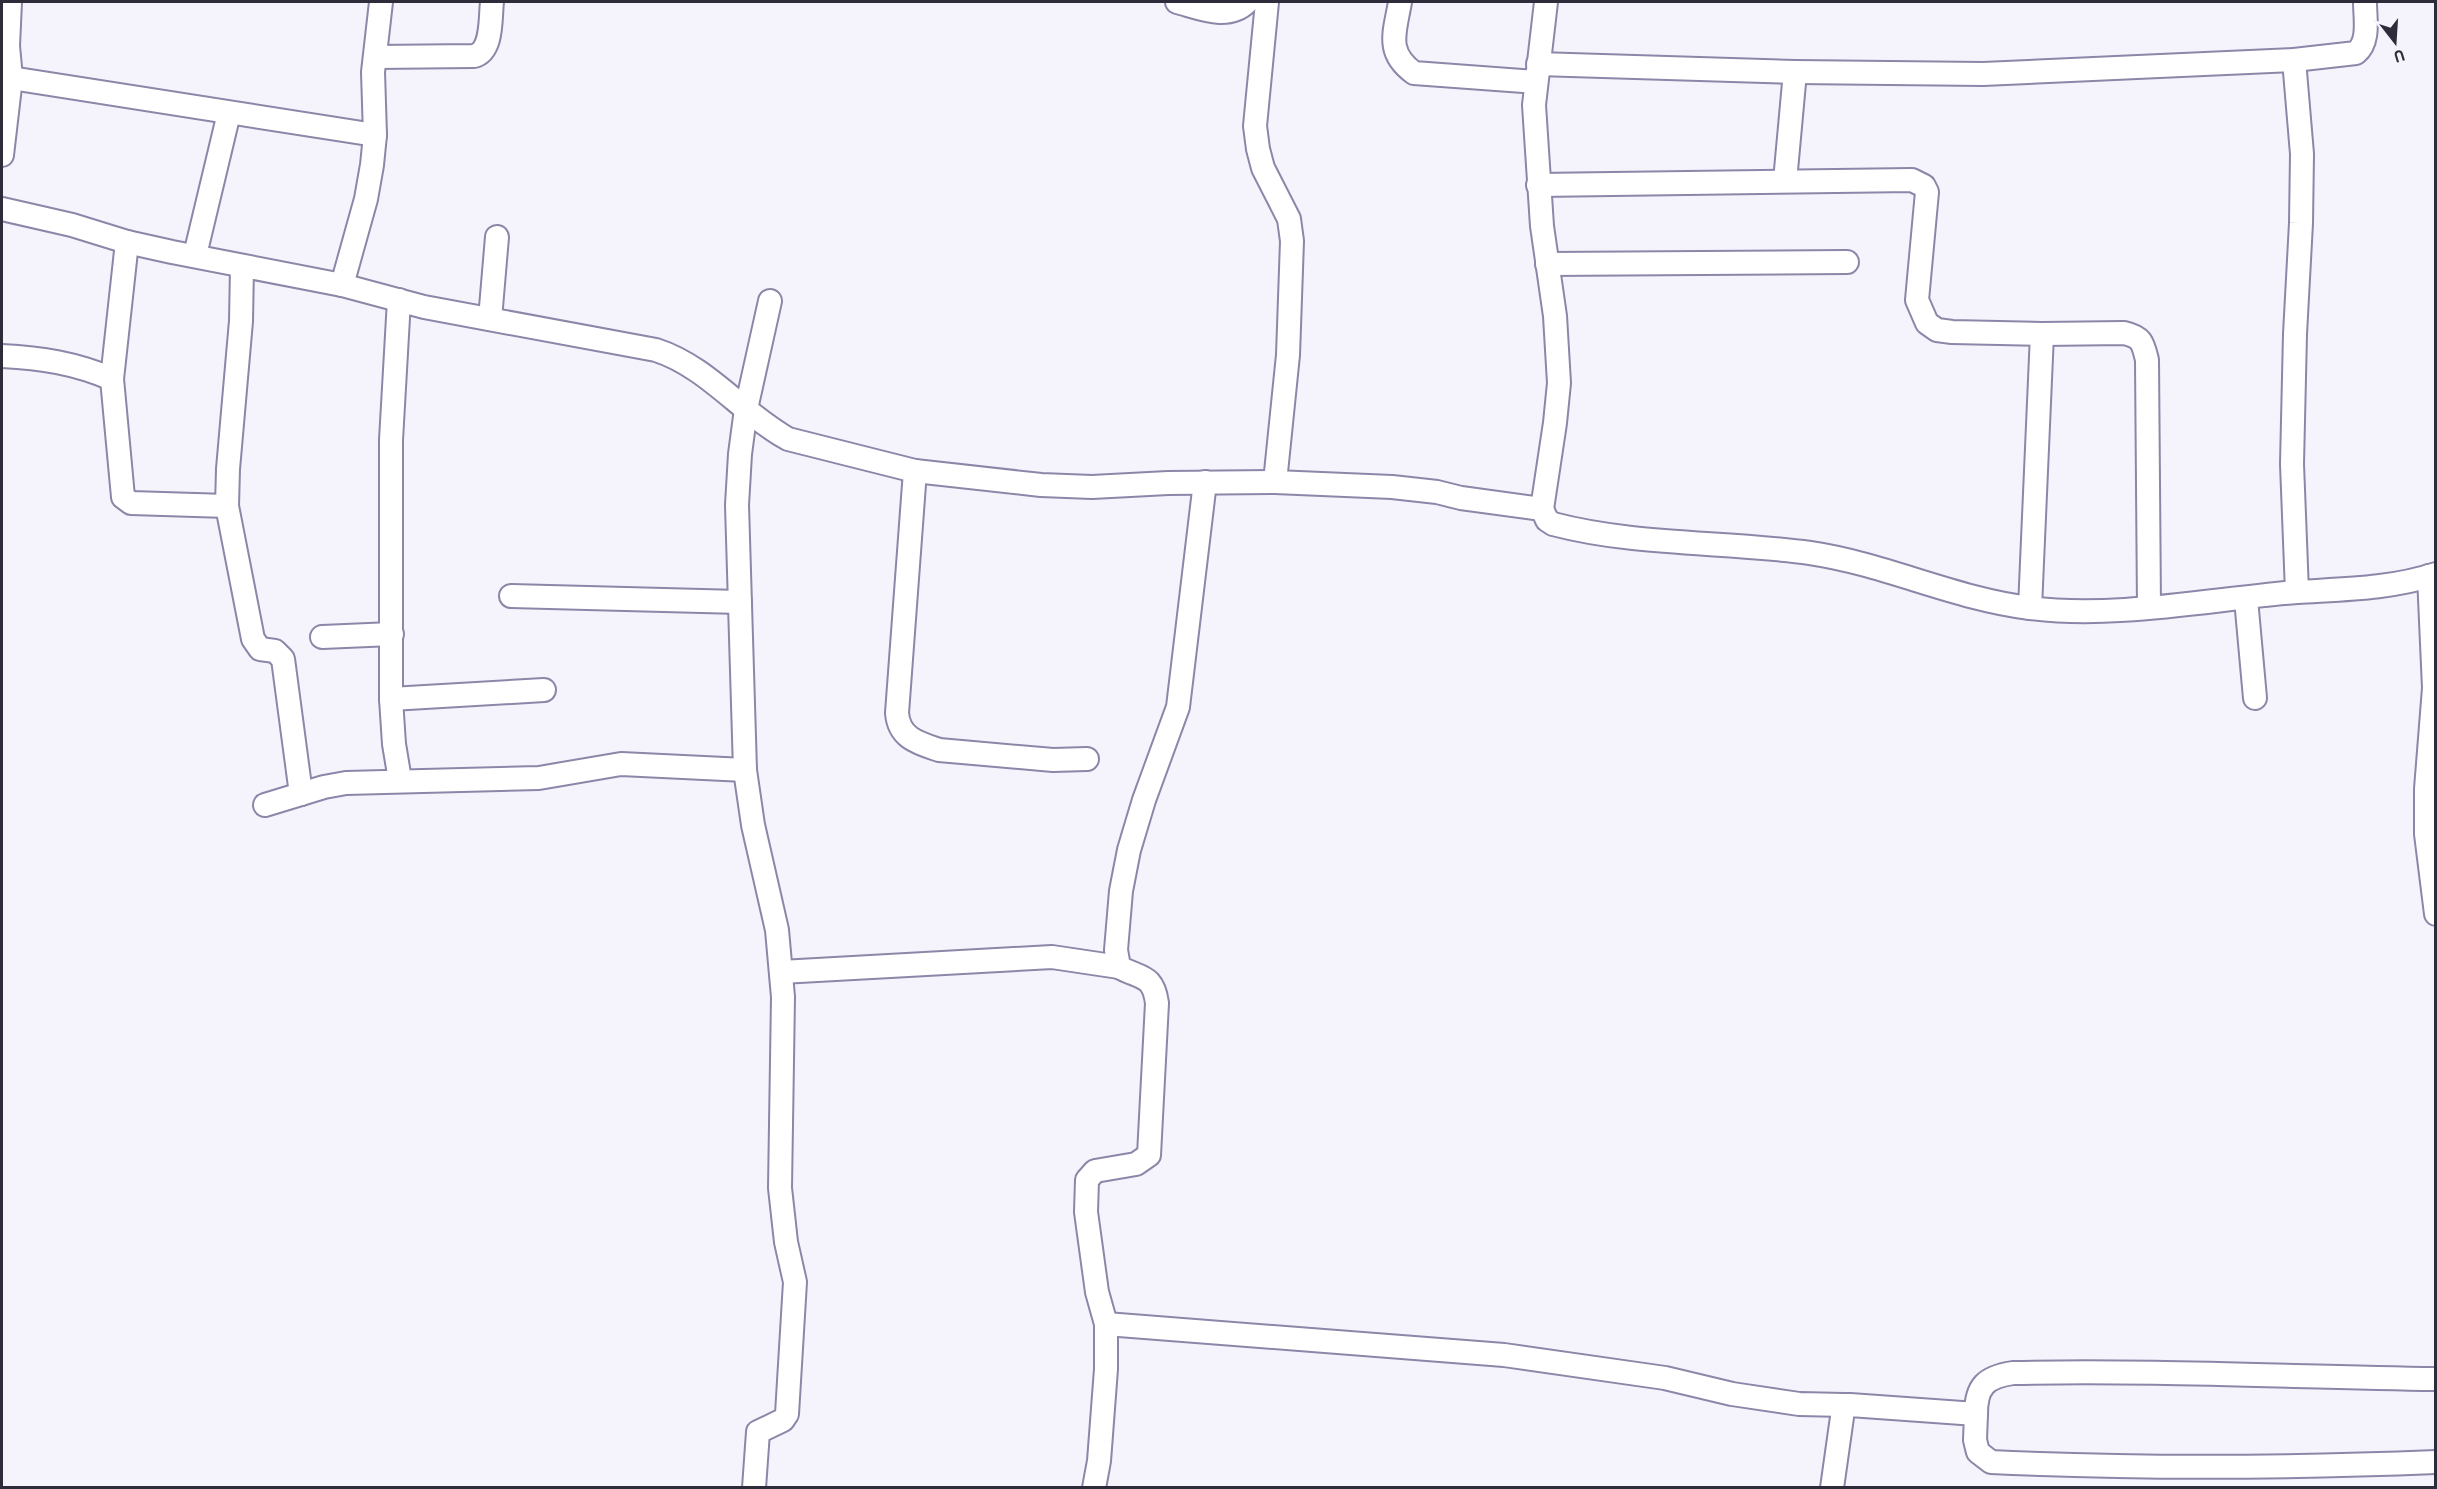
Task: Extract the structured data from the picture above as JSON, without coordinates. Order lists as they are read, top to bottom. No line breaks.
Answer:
{"north":"bottom"}
